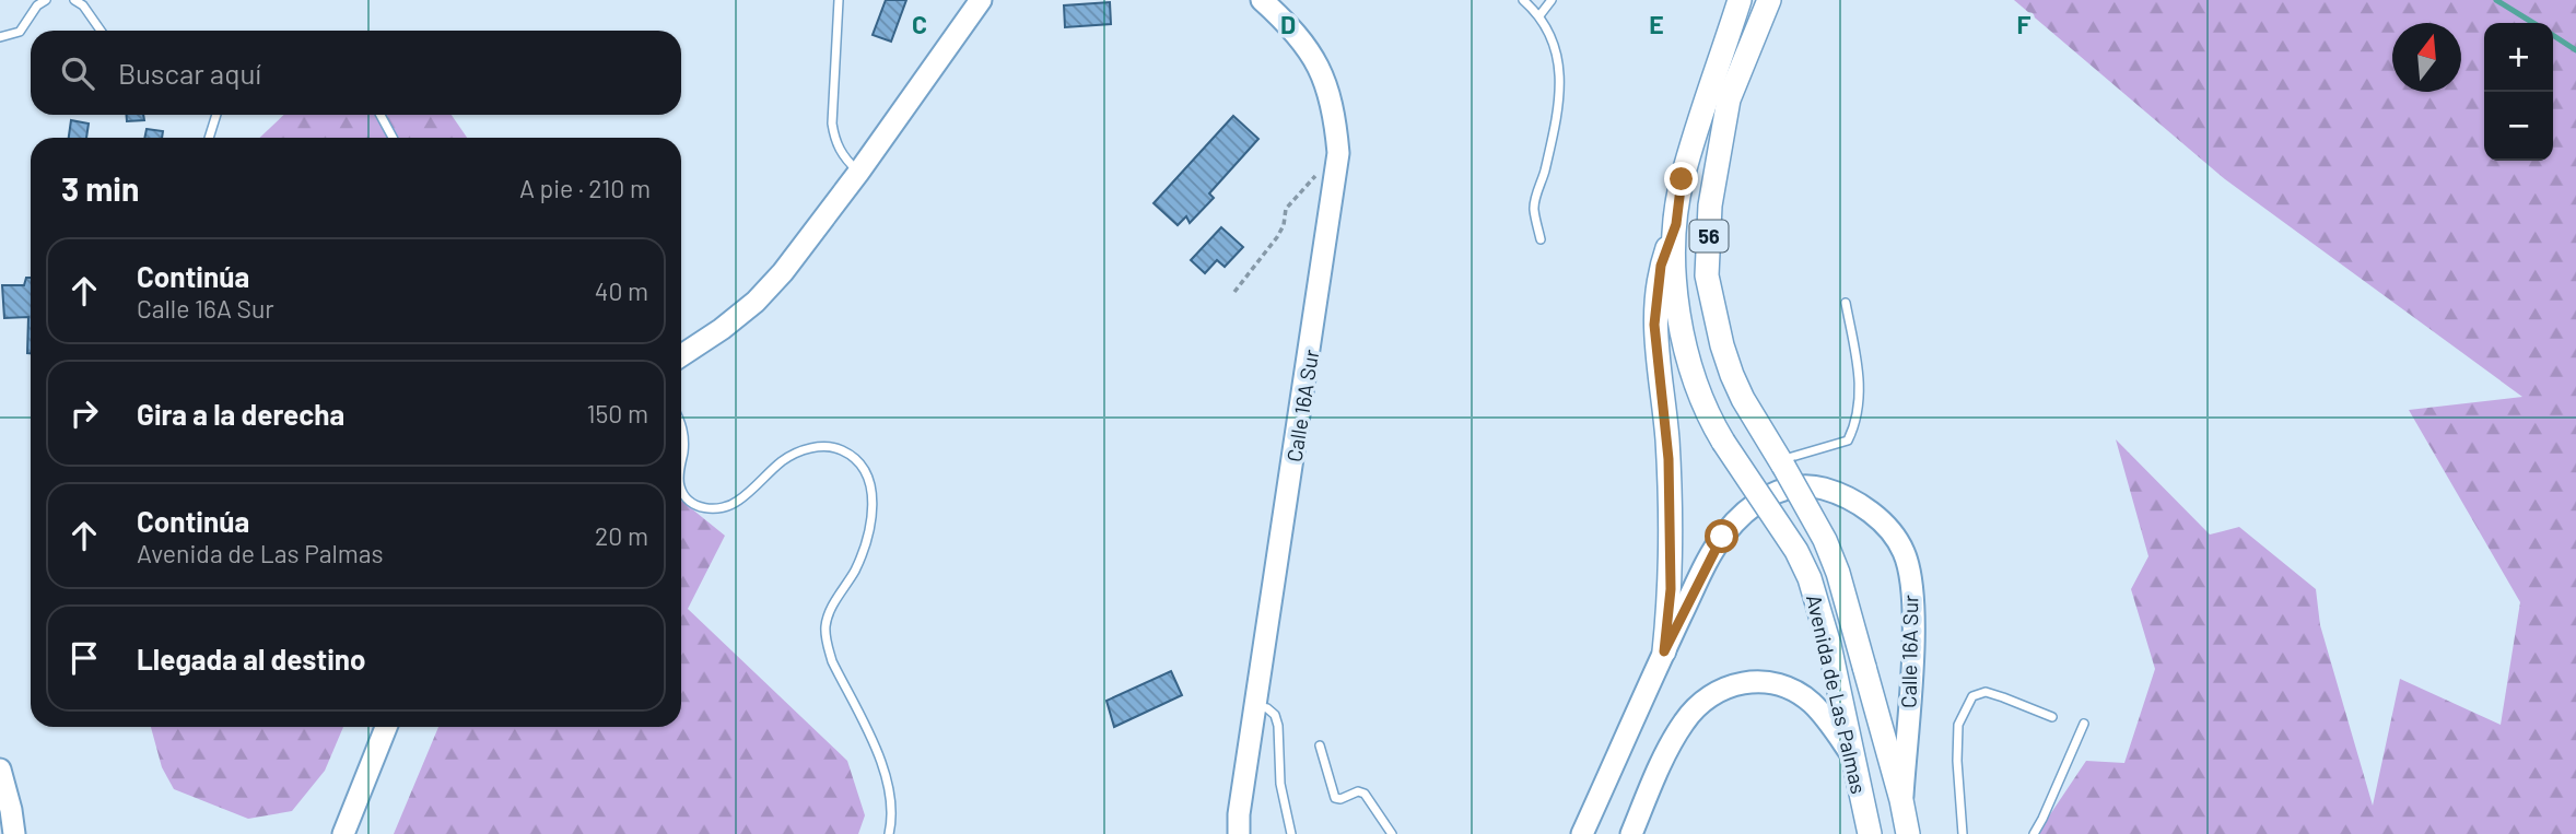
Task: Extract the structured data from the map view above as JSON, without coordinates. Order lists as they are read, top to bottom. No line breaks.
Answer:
{"streets":{"main road":["56","Calle 16A Sur","Avenida de Las Palmas"]},"crossings":[["Calle 16A Sur","Avenida de Las Palmas"]],"north":"top","page":{"map_buttons":["+","−"],"search":"Buscar aquí","heading":["3 min","A pie · 210 m"],"list":[["Continúa","Calle 16A Sur","40 m"],["Gira a la derecha","150 m"],["Continúa","Avenida de Las Palmas","20 m"],"Llegada al destino"]},"grid":{"columns":["C","D","E","F"]}}
